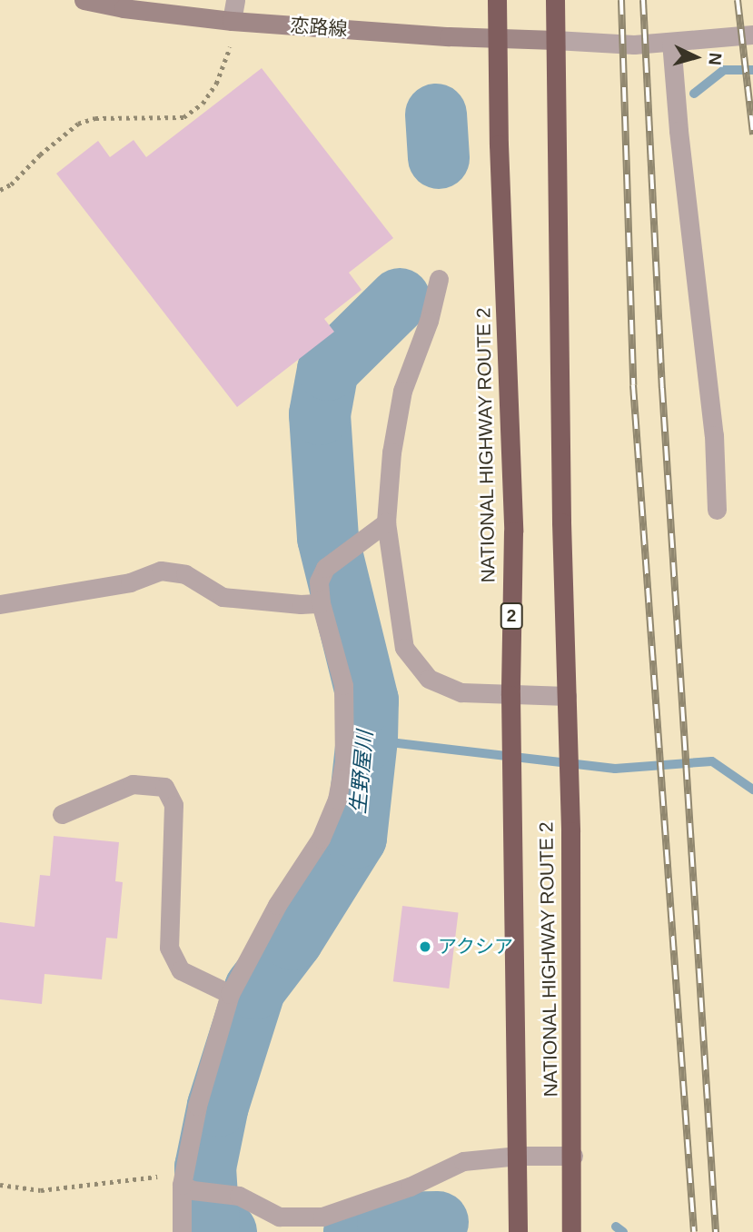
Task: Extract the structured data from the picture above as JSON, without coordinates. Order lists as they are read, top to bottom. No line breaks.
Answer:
{"streets":{"highway":["NATIONAL HIGHWAY ROUTE 2","2"],"street":["恋路線"]},"crossings":[["恋路線","NATIONAL HIGHWAY ROUTE 2"]],"water":["生野屋川"],"places":["アクシア"],"north":"right"}
